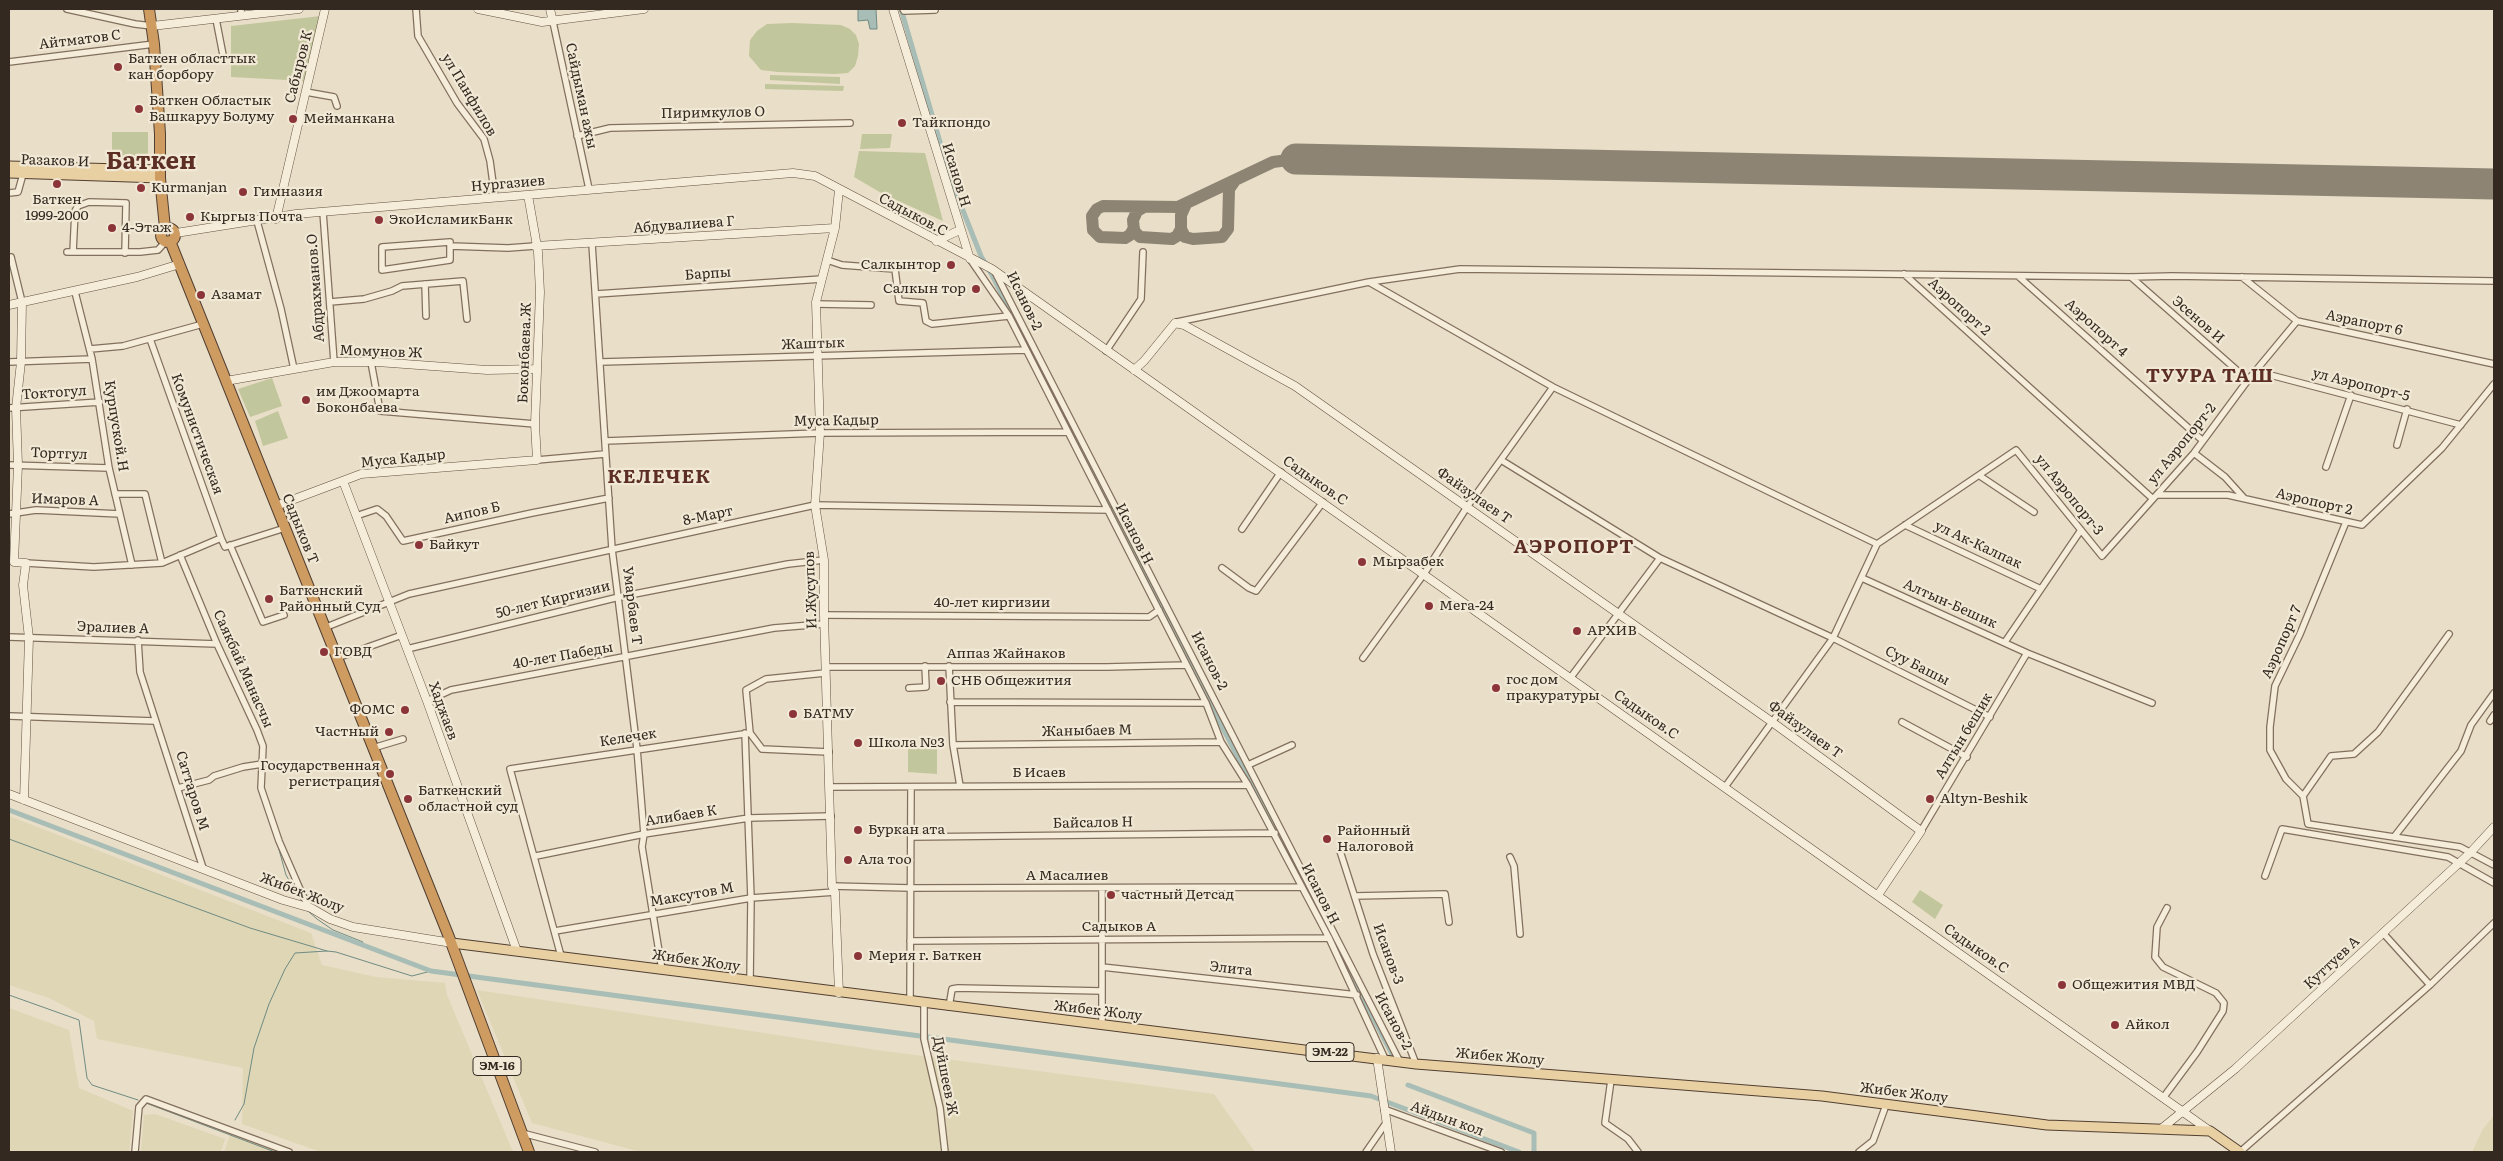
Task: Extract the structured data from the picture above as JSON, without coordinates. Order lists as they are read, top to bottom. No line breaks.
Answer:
{"streets":{"highway":["Садыков Т","ЭМ-16"],"main road":["Разаков И","Жибек Жолу","ЭМ-22"],"street":["Айтматов С","Сабыров К","ул Панфилов","Сайдыман ажы","Пиримкулов О","Исанов Н","Нургазиев","Садыков.С","Абдувалиева Г","Барпы","Абдрахманов.О","Исанов-2","Аэропорт 2","Эсенов И","Аэрапорт 6","Аэропорт 4","Жаштык","Момунов Ж","Боконбаева.Ж","ул Аэропорт-5","Токтогул","Муса Кадыр","Курпуской.Н","Комунистическая","ул Аэропорт-2","Тортгул","ул Аэропорт-3","Файзулаев Т","Имаров А","Аипов Б","8-Март","ул Ак-Калпак","И.Жусупов","50-лет Киргизии","40-лет киргизии","Алтын-Бешик","Умарбаев Т","Эралиев А","Аэропорт 7","Аппаз Жайнаков","40-лет Пабеды","Суу Башы","Саякбай Манасчы","Хаджаев","Жаныбаев М","Алтын бешик","Келечек","Б Исаев","Саттаров М","Алибаев К","Байсалов Н","А Масалиев","Максутов М","Садыков А","Исанов-3","Куттуев А","Элита","Дуйшеев Ж","Айдын кол"]},"crossings":[["Сабыров К","Нургазиев"],["ул Панфилов","Нургазиев"],["Сайдыман ажы","Пиримкулов О"],["Сайдыман ажы","Нургазиев"],["Исанов Н","Садыков.С"],["Исанов Н","Жаштык"],["Исанов Н","Муса Кадыр"],["Исанов Н","8-Март"],["Исанов Н","40-лет киргизии"],["Исанов Н","Аппаз Жайнаков"],["Исанов Н","Жаныбаев М"],["Исанов Н","Б Исаев"],["Исанов Н","Байсалов Н"],["Исанов Н","А Масалиев"],["Исанов Н","Жибек Жолу"],["Исанов Н","Садыков А"],["Исанов Н","Элита"],["Нургазиев","Садыков.С"],["Нургазиев","Абдрахманов.О"],["Нургазиев","Боконбаева.Ж"],["Нургазиев","Садыков Т"],["Нургазиев","И.Жусупов"],["Садыков.С","Исанов-2"],["Садыков.С","И.Жусупов"],["Садыков.С","Жибек Жолу"],["Садыков.С","Куттуев А"],["Абдувалиева Г","Боконбаева.Ж"],["Абдувалиева Г","И.Жусупов"],["Абдувалиева Г","Умарбаев Т"],["Барпы","И.Жусупов"],["Барпы","Умарбаев Т"],["Абдрахманов.О","Момунов Ж"],["Исанов-2","Жибек Жолу"],["Аэропорт 2","ул Аэропорт-5"],["Аэропорт 2","ул Аэропорт-2"],["Аэропорт 2","Аэропорт 7"],["Эсенов И","ул Аэропорт-2"],["Аэрапорт 6","ул Аэропорт-2"],["Аэропорт 4","ул Аэропорт-2"],["Жаштык","И.Жусупов"],["Жаштык","Умарбаев Т"],["Момунов Ж","Боконбаева.Ж"],["Момунов Ж","Садыков Т"],["Боконбаева.Ж","Муса Кадыр"],["ул Аэропорт-5","ул Аэропорт-2"],["Токтогул","Курпуской.Н"],["Муса Кадыр","Садыков Т"],["Муса Кадыр","И.Жусупов"],["Муса Кадыр","Умарбаев Т"],["Муса Кадыр","Хаджаев"],["Курпуской.Н","Тортгул"],["Курпуской.Н","Имаров А"],["ул Аэропорт-2","ул Аэропорт-3"],["Файзулаев Т","Алтын бешик"],["Аипов Б","Умарбаев Т"],["Аипов Б","Хаджаев"],["8-Март","Садыков Т"],["8-Март","И.Жусупов"],["8-Март","Умарбаев Т"],["8-Март","Хаджаев"],["Садыков Т","Жибек Жолу"],["Садыков Т","ЭМ-16"],["И.Жусупов","50-лет Киргизии"],["И.Жусупов","40-лет киргизии"],["И.Жусупов","Аппаз Жайнаков"],["И.Жусупов","40-лет Пабеды"],["И.Жусупов","Б Исаев"],["И.Жусупов","Алибаев К"],["И.Жусупов","А Масалиев"],["И.Жусупов","Жибек Жолу"],["И.Жусупов","Максутов М"],["50-лет Киргизии","Умарбаев Т"],["50-лет Киргизии","Хаджаев"],["Алтын-Бешик","Алтын бешик"],["Умарбаев Т","40-лет Пабеды"],["Умарбаев Т","Келечек"],["Умарбаев Т","Алибаев К"],["Умарбаев Т","Жибек Жолу"],["Умарбаев Т","Максутов М"],["Эралиев А","Саякбай Манасчы"],["Эралиев А","Саттаров М"],["Аппаз Жайнаков","Келечек"],["40-лет Пабеды","Хаджаев"],["Суу Башы","Алтын бешик"],["Саякбай Манасчы","Жибек Жолу"],["Хаджаев","Жибек Жолу"],["Келечек","Алибаев К"],["Саттаров М","Жибек Жолу"],["А Масалиев","Максутов М"],["Жибек Жолу","Исанов-3"],["Жибек Жолу","Куттуев А"],["Жибек Жолу","ЭМ-16"],["Жибек Жолу","Дуйшеев Ж"]],"districts":["Баткен","ТУУРА ТАШ","КЕЛЕЧЕК","АЭРОПОРТ"],"places":["Баткен областтык кан борбору","Баткен Областык Башкаруу Болуму","Мейманкана","Тайкпондо","Баткен 1999-2000","Kurmanjan","Гимназия","Кыргыз Почта","ЭкоИсламикБанк","4-Этаж","Салкынтор","Салкын тор","Азамат","им Джоомарта Боконбаева","Байкут","Мырзабек","Баткенский Районный Суд","Мега-24","АРХИВ","ГОВД","СНБ Общежития","гос дом пракуратуры","ФОМС","БАТМУ","Частный","Школа №3","Государственная регистрация","Баткенский областной суд","Altyn-Beshik","Буркан ата","Районный Налоговой","Ала тоо","частный Детсад","Мерия г. Бaткен","Общежития МВД","Айкол"]}
